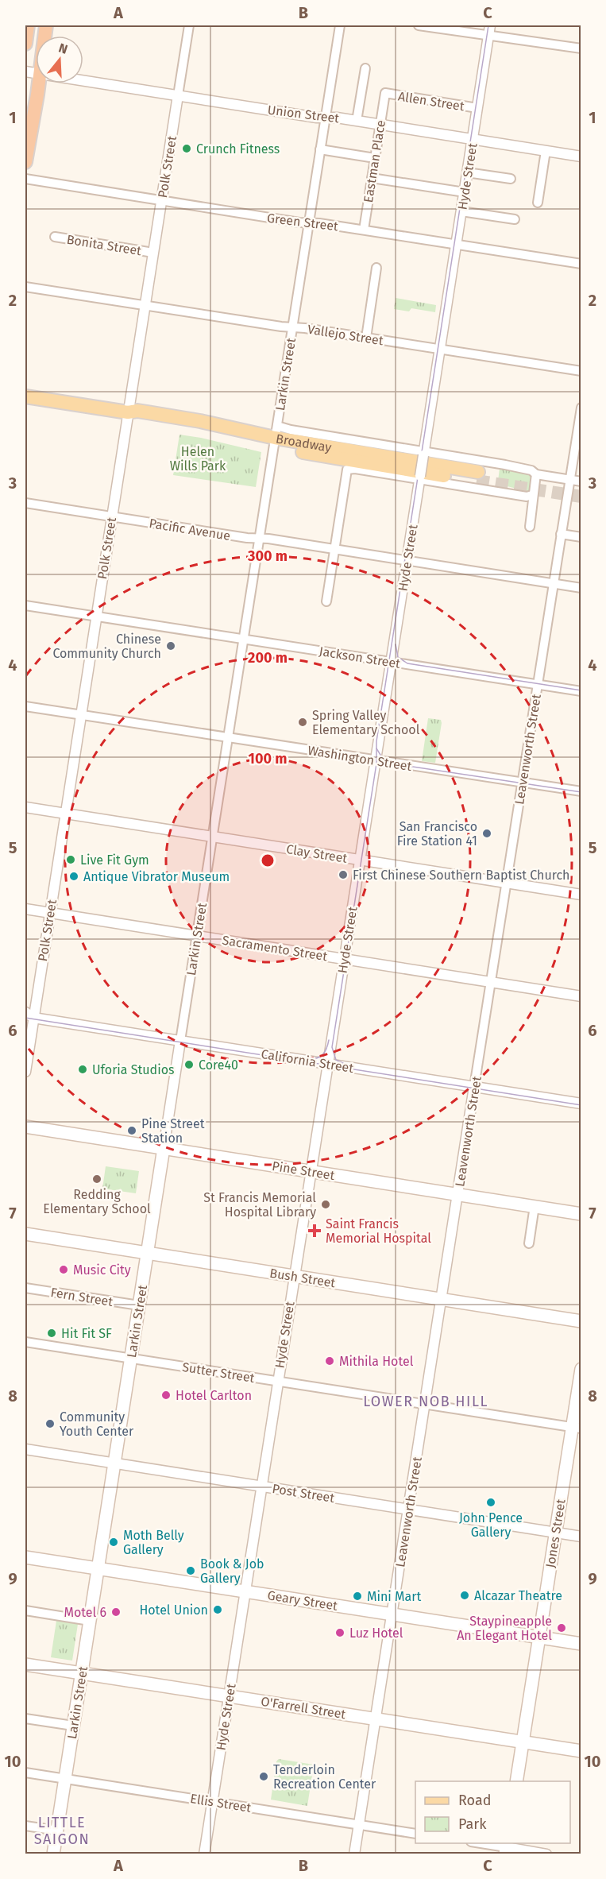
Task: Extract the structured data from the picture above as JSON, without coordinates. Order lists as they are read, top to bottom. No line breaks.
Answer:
{"streets":{"main road":["Larkin Street","Broadway","Pine Street","Bush Street","Jones Street","Geary Street","O'Farrell Street"],"street":["Allen Street","Union Street","Eastman Place","Polk Street","Hyde Street","Green Street","Bonita Street","Vallejo Street","Pacific Avenue","Jackson Street","Leavenworth Street","Washington Street","Clay Street","Sacramento Street","California Street","Fern Street","Sutter Street","Post Street","Ellis Street"]},"crossings":[["Allen Street","Eastman Place"],["Allen Street","Hyde Street"],["Union Street","Eastman Place"],["Union Street","Polk Street"],["Union Street","Hyde Street"],["Union Street","Larkin Street"],["Eastman Place","Green Street"],["Polk Street","Green Street"],["Polk Street","Bonita Street"],["Polk Street","Vallejo Street"],["Polk Street","Broadway"],["Polk Street","Pacific Avenue"],["Polk Street","Jackson Street"],["Polk Street","Washington Street"],["Polk Street","Clay Street"],["Polk Street","Sacramento Street"],["Polk Street","California Street"],["Hyde Street","Green Street"],["Hyde Street","Vallejo Street"],["Hyde Street","Broadway"],["Hyde Street","Pacific Avenue"],["Hyde Street","Jackson Street"],["Hyde Street","Washington Street"],["Hyde Street","Clay Street"],["Hyde Street","Sacramento Street"],["Hyde Street","California Street"],["Hyde Street","Pine Street"],["Hyde Street","Bush Street"],["Hyde Street","Sutter Street"],["Hyde Street","Post Street"],["Hyde Street","Geary Street"],["Hyde Street","O'Farrell Street"],["Hyde Street","Ellis Street"],["Green Street","Larkin Street"],["Vallejo Street","Larkin Street"],["Larkin Street","Broadway"],["Larkin Street","Pacific Avenue"],["Larkin Street","Jackson Street"],["Larkin Street","Washington Street"],["Larkin Street","Clay Street"],["Larkin Street","Sacramento Street"],["Larkin Street","California Street"],["Larkin Street","Pine Street"],["Larkin Street","Bush Street"],["Larkin Street","Fern Street"],["Larkin Street","Sutter Street"],["Larkin Street","Post Street"],["Larkin Street","Geary Street"],["Larkin Street","O'Farrell Street"],["Larkin Street","Ellis Street"],["Broadway","Leavenworth Street"],["Pacific Avenue","Leavenworth Street"],["Jackson Street","Leavenworth Street"],["Leavenworth Street","Washington Street"],["Leavenworth Street","Clay Street"],["Leavenworth Street","Sacramento Street"],["Leavenworth Street","California Street"],["Leavenworth Street","Pine Street"],["Leavenworth Street","Bush Street"],["Leavenworth Street","Sutter Street"],["Leavenworth Street","Post Street"],["Leavenworth Street","Geary Street"],["Leavenworth Street","O'Farrell Street"],["Leavenworth Street","Ellis Street"],["Sutter Street","Jones Street"],["Post Street","Jones Street"],["Jones Street","Geary Street"],["Jones Street","O'Farrell Street"]],"districts":["LOWER NOB HILL","LITTLE SAIGON"],"parks":["Helen Wills Park"],"places":{"other":["Crunch Fitness","Chinese Community Church","Spring Valley Elementary School","San Francisco Fire Station 41","Live Fit Gym","First Chinese Southern Baptist Church","Antique Vibrator Museum","Core40","Uforia Studios","Pine Street Station","Redding Elementary School","St Francis Memorial Hospital Library","Music City","Hit Fit SF","Mithila Hotel","Hotel Carlton","Community Youth Center","John Pence Gallery","Moth Belly Gallery","Book & Job Gallery","Alcazar Theatre","Mini Mart","Hotel Union","Motel 6","Staypineapple An Elegant Hotel","Luz Hotel","Tenderloin Recreation Center"],"health":["Saint Francis Memorial Hospital"]},"legend":["Road","Park"],"north":"top","grid":{"columns":["A","B","C"],"rows":["1","2","3","4","5","6","7","8","9","10"]},"rings":["300 m","200 m","100 m"]}
